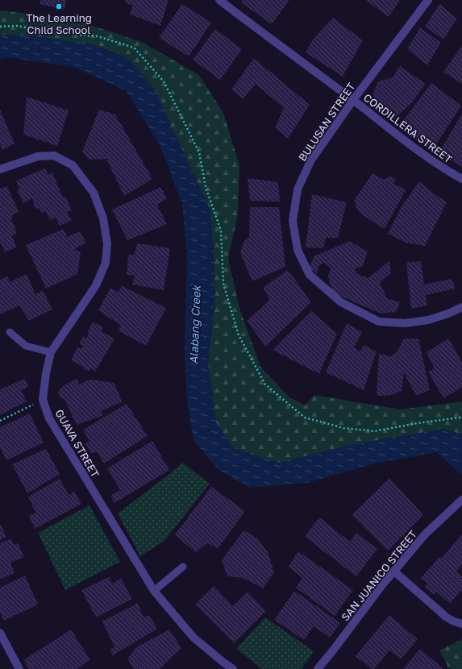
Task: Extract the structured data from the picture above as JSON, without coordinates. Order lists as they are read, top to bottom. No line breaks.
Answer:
{"streets":{"street":["BULUSAN STREET","CORDILLERA STREET","GUAVA STREET","SAN JUANICO STREET"]},"crossings":[["BULUSAN STREET","CORDILLERA STREET"]],"water":["Alabang Creek"],"places":["The Learning Child School"]}
